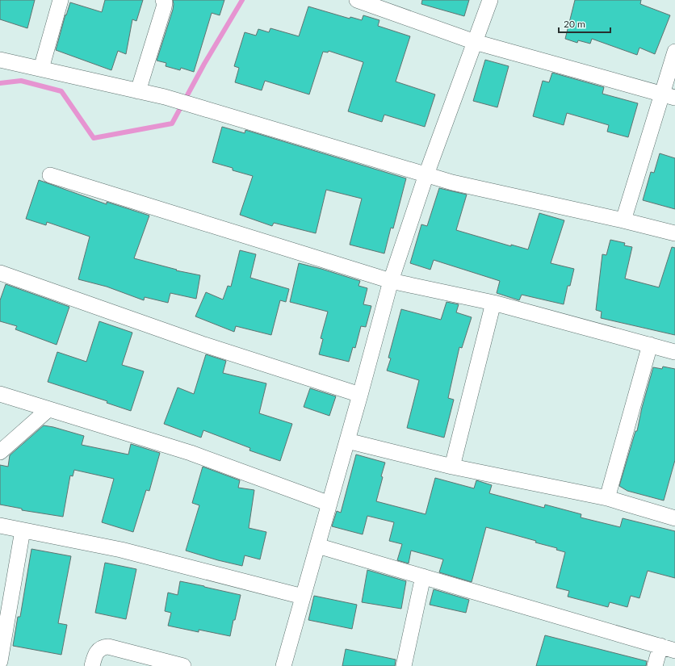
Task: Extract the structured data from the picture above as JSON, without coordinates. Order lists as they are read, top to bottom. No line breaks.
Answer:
{"scale_bar":"20 m"}
